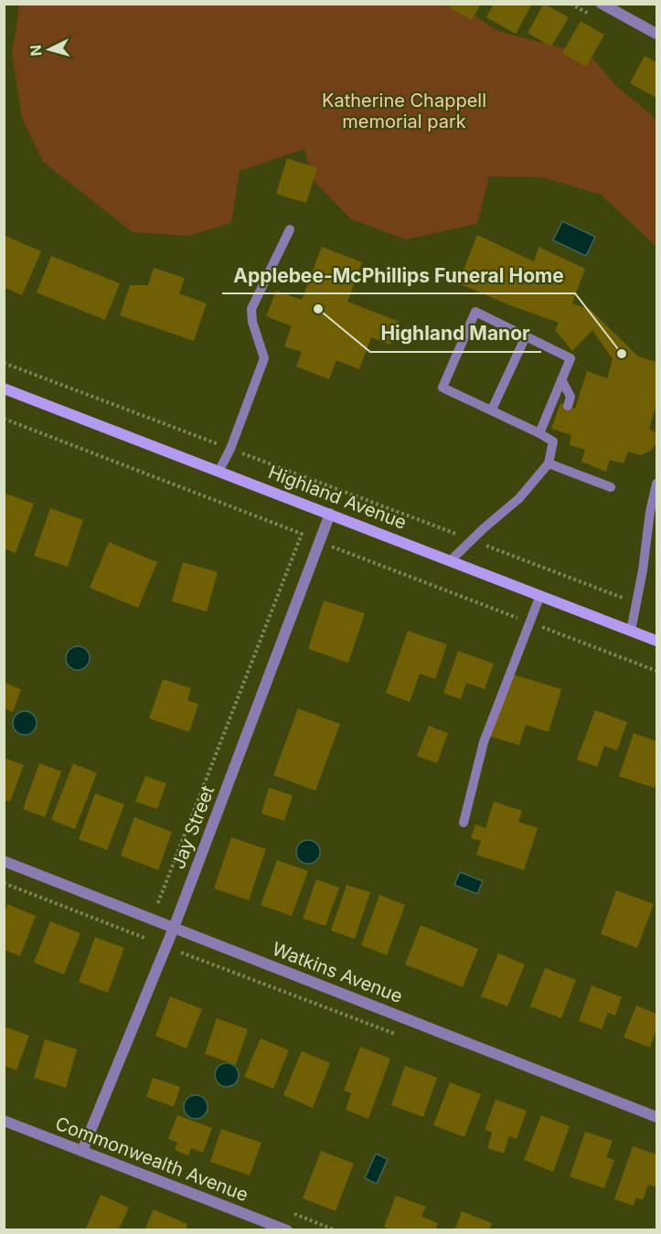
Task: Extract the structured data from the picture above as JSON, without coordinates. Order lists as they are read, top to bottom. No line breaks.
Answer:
{"streets":{"street":["Highland Avenue","Jay Street","Watkins Avenue","Commonwealth Avenue"]},"crossings":[["Highland Avenue","Jay Street"],["Jay Street","Watkins Avenue"],["Jay Street","Commonwealth Avenue"]],"parks":["Katherine Chappell memorial park"],"places":["Highland Manor","Applebee-McPhillips Funeral Home"],"north":"left"}
